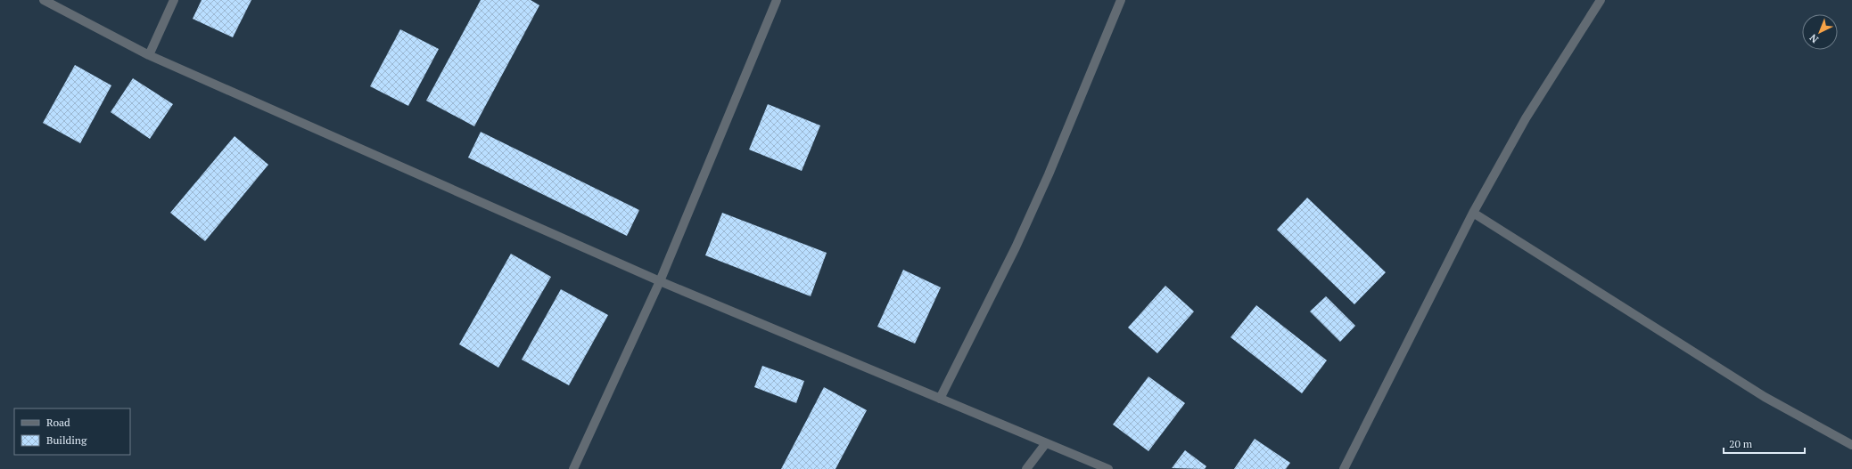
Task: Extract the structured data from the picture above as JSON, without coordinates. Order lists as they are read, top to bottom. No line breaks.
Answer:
{"legend":["Road","Building"],"scale_bar":"20 m","north":"bottom left"}
